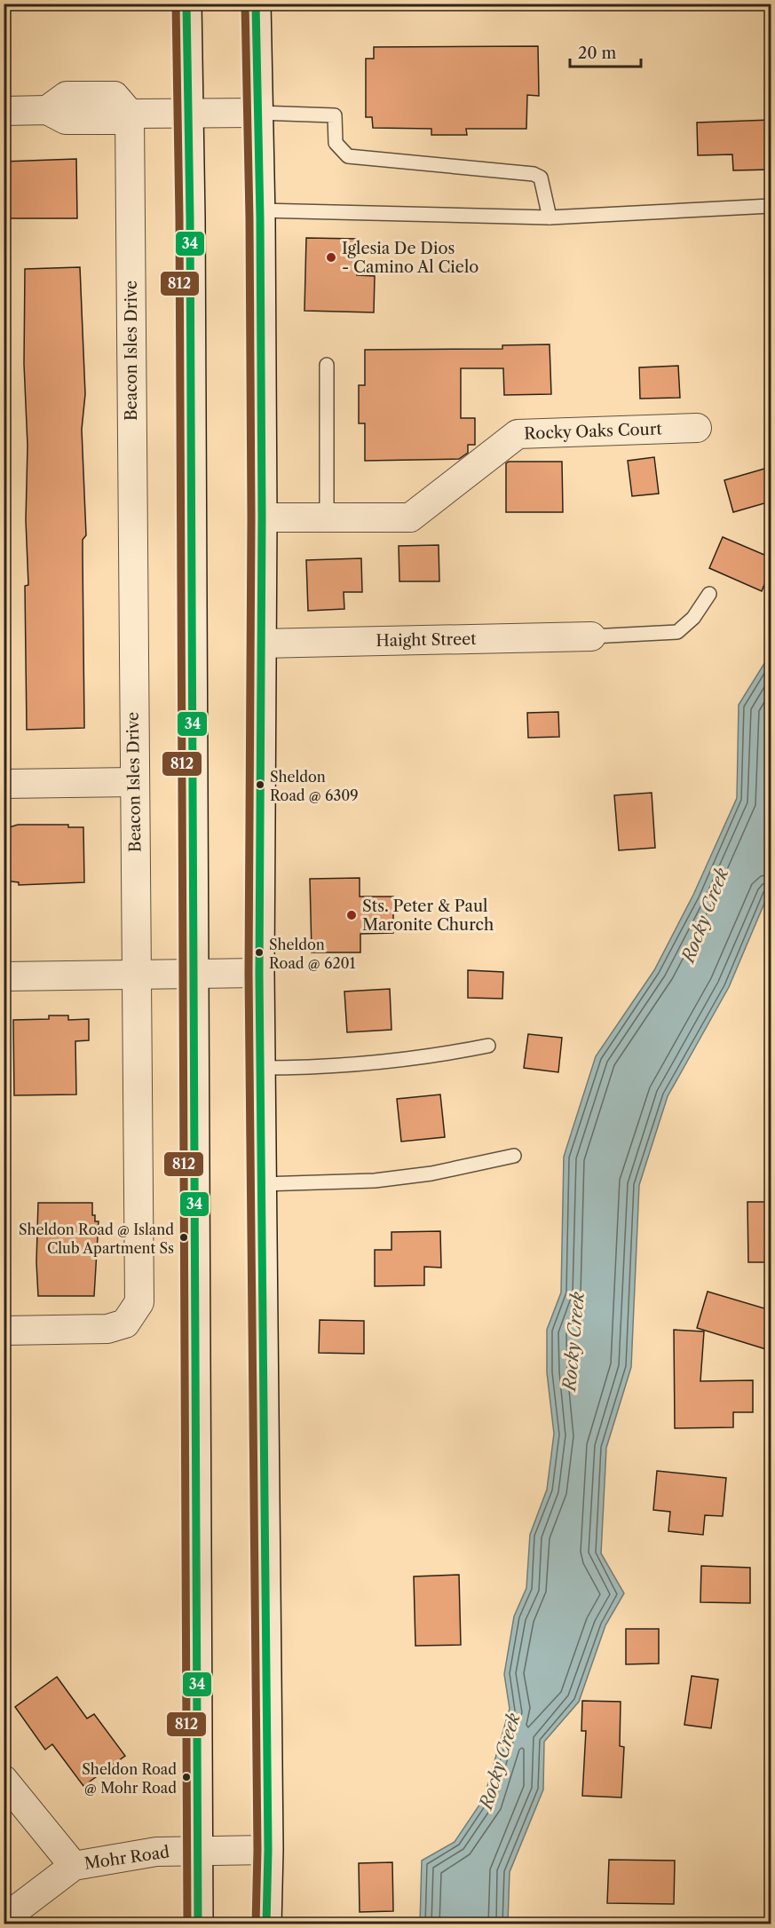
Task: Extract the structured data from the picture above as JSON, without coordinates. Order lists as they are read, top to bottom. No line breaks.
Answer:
{"streets":{"street":["Beacon Isles Drive","Rocky Oaks Court","Haight Street","Mohr Road"]},"water":["Rocky Creek"],"places":["Iglesia De Dios - Camino Al Cielo","Sheldon Road @ 6309","Sts. Peter & Paul Maronite Church","Sheldon Road @ 6201","Sheldon Road @ Island Club Apartment Ss","Sheldon Road @ Mohr Road"],"lines":["transit line 34","transit line 812"],"scale_bar":"20 m"}
